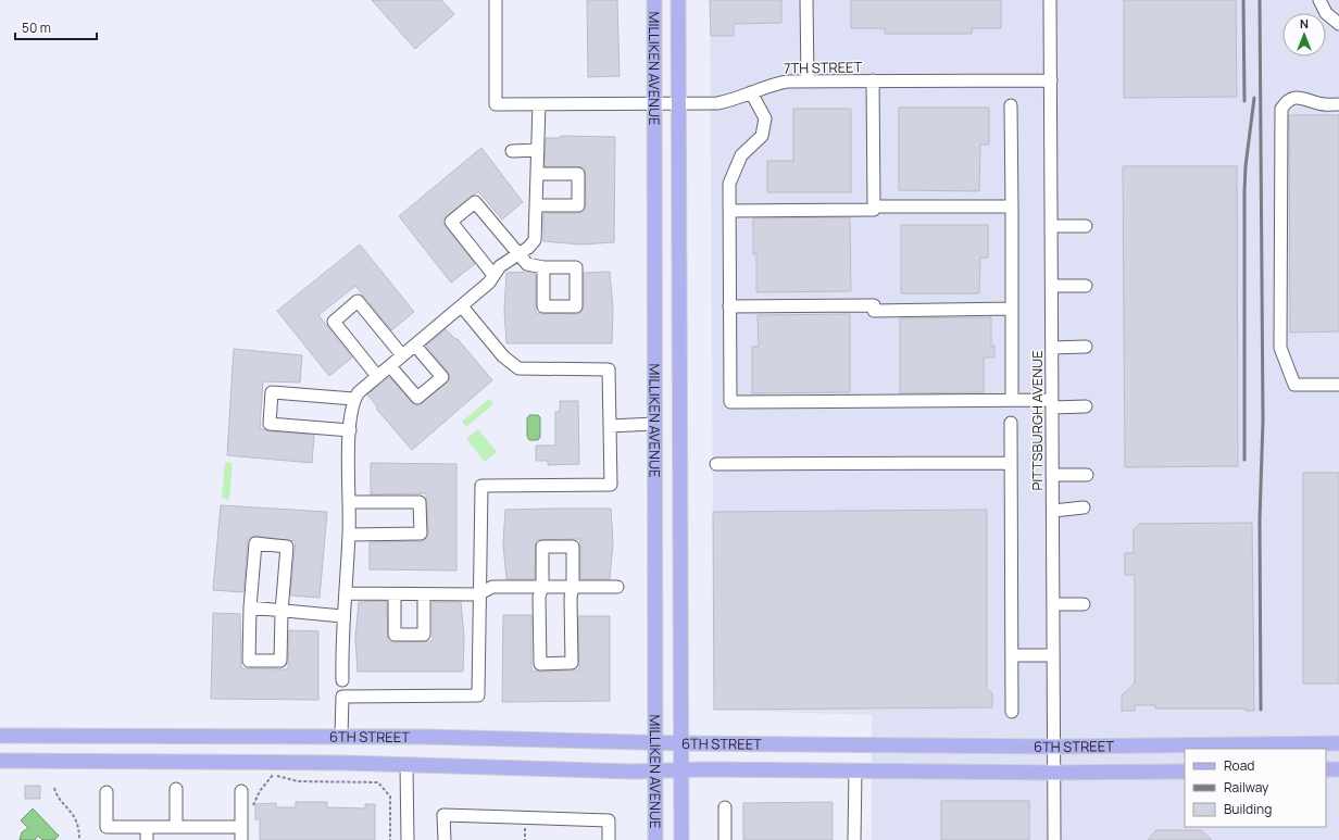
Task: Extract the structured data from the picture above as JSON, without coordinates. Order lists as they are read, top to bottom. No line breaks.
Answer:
{"streets":{"main road":["MILLIKEN AVENUE","6TH STREET"],"street":["7TH STREET","PITTSBURGH AVENUE"]},"crossings":[["7TH STREET","MILLIKEN AVENUE"],["7TH STREET","PITTSBURGH AVENUE"],["MILLIKEN AVENUE","6TH STREET"],["PITTSBURGH AVENUE","6TH STREET"]],"legend":["Road","Railway","Building"],"scale_bar":"50 m","north":"top"}
